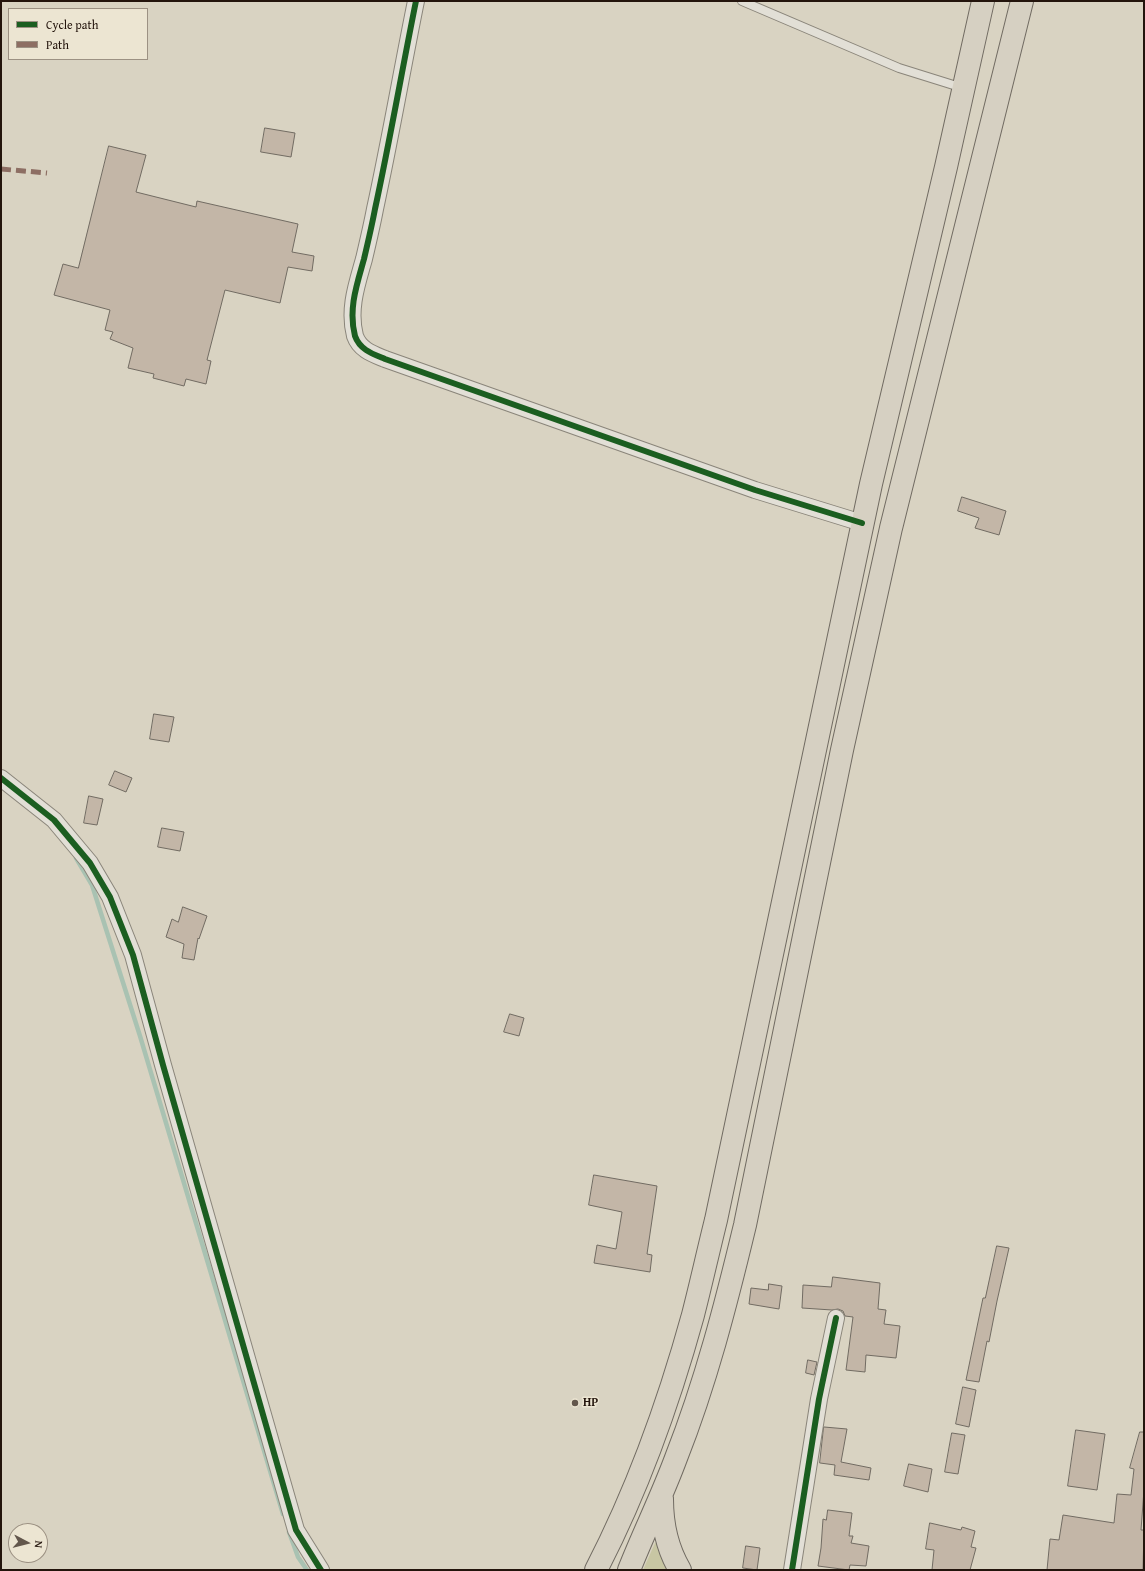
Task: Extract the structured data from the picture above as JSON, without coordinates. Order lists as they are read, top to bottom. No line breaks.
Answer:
{"places":["HP"],"legend":["Cycle path","Path"],"north":"right"}
